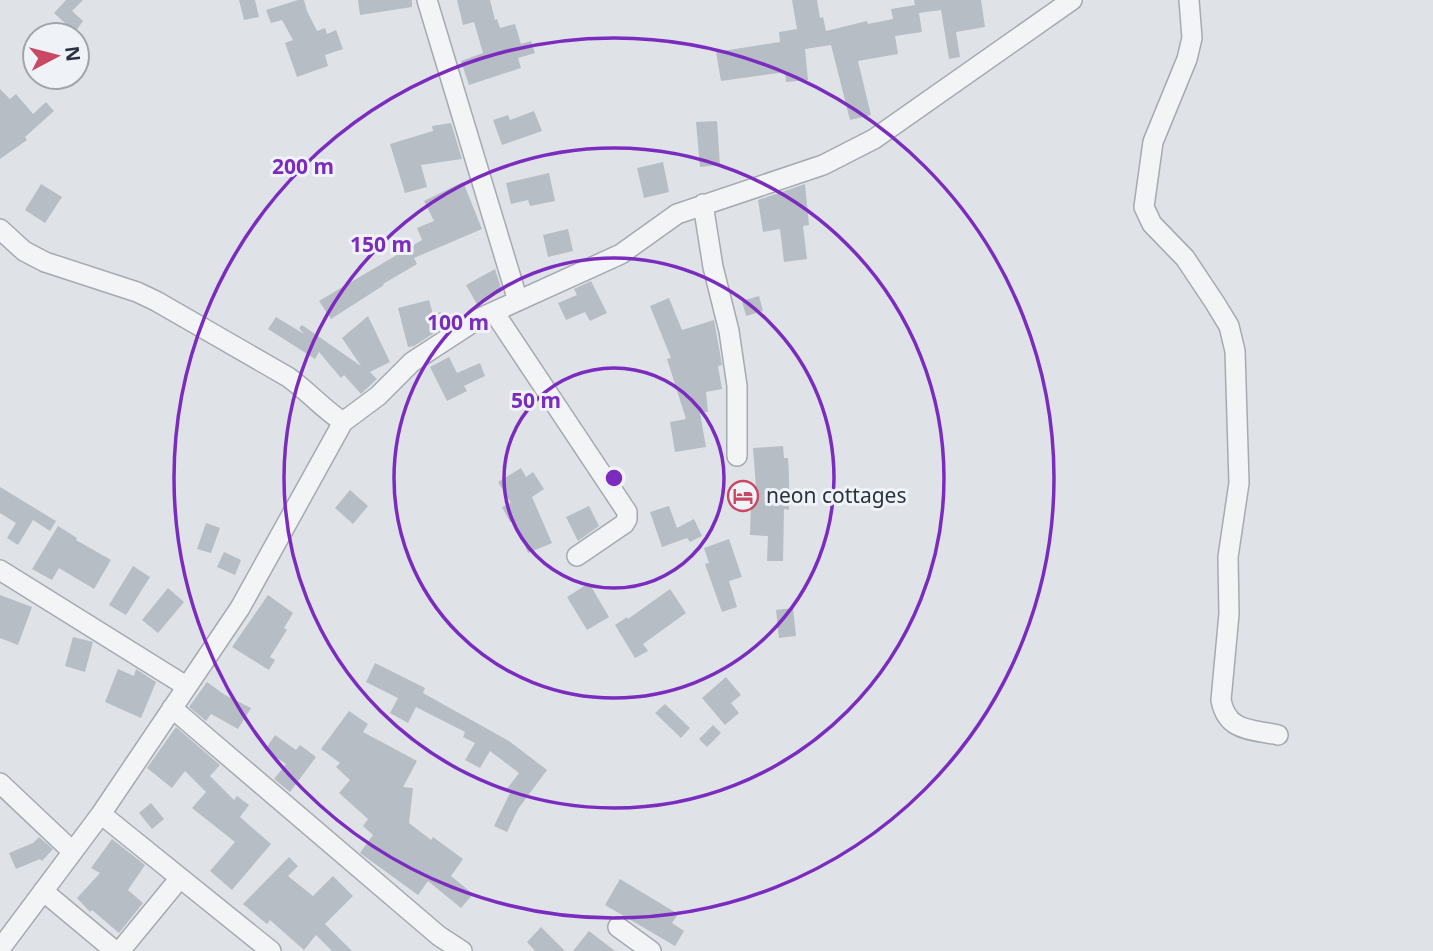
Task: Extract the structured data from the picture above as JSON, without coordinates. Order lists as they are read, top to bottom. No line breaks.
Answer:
{"places":{"hotel":["neon cottages"]},"north":"right","rings":["200 m","150 m","100 m","50 m"]}
